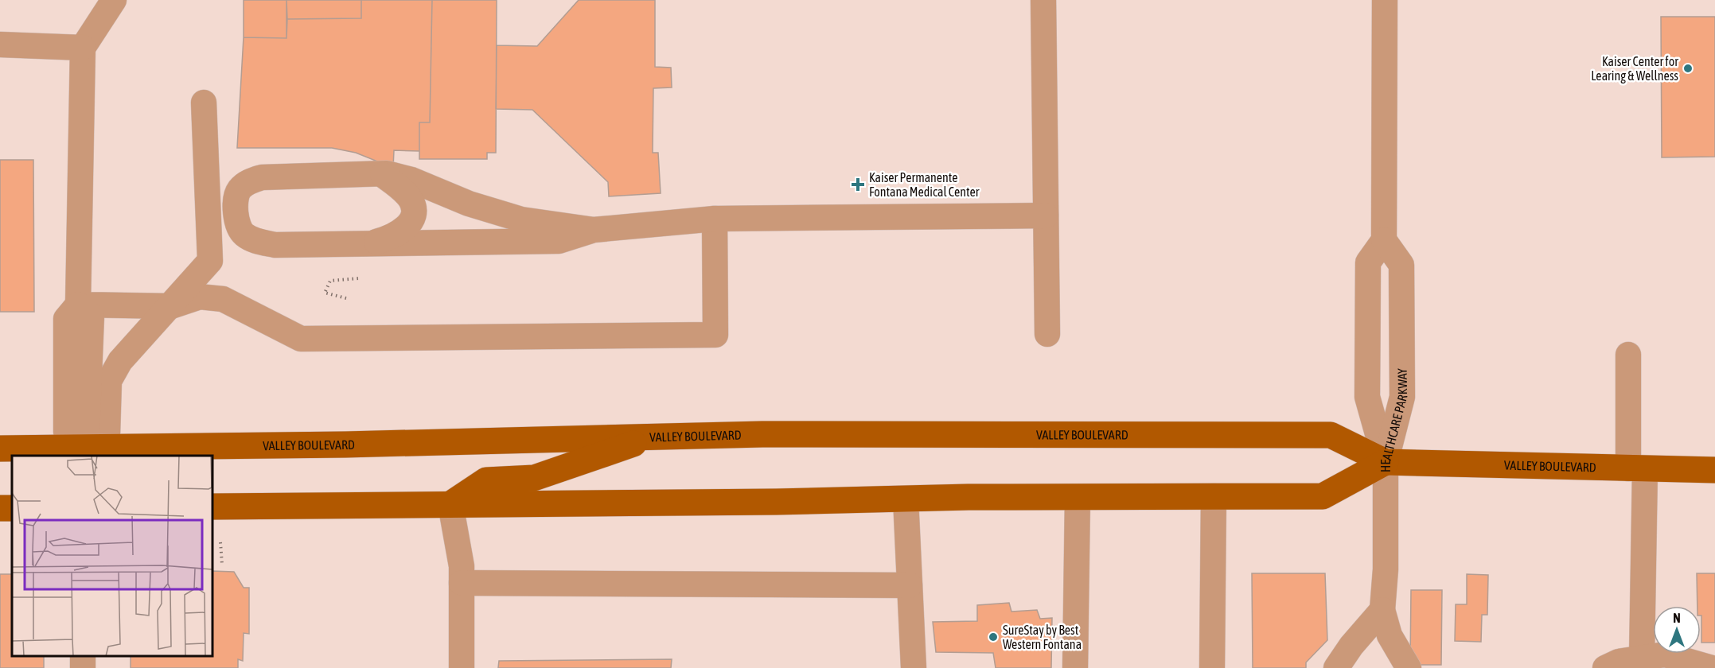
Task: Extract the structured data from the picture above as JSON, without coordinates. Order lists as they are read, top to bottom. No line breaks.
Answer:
{"streets":{"main road":["VALLEY BOULEVARD"],"street":["HEALTHCARE PARKWAY"]},"crossings":[["HEALTHCARE PARKWAY","VALLEY BOULEVARD"]],"places":{"other":["Kaiser Center for Learing & Wellness","SureStay by Best Western Fontana"],"health":["Kaiser Permanente Fontana Medical Center"]},"north":"top"}
